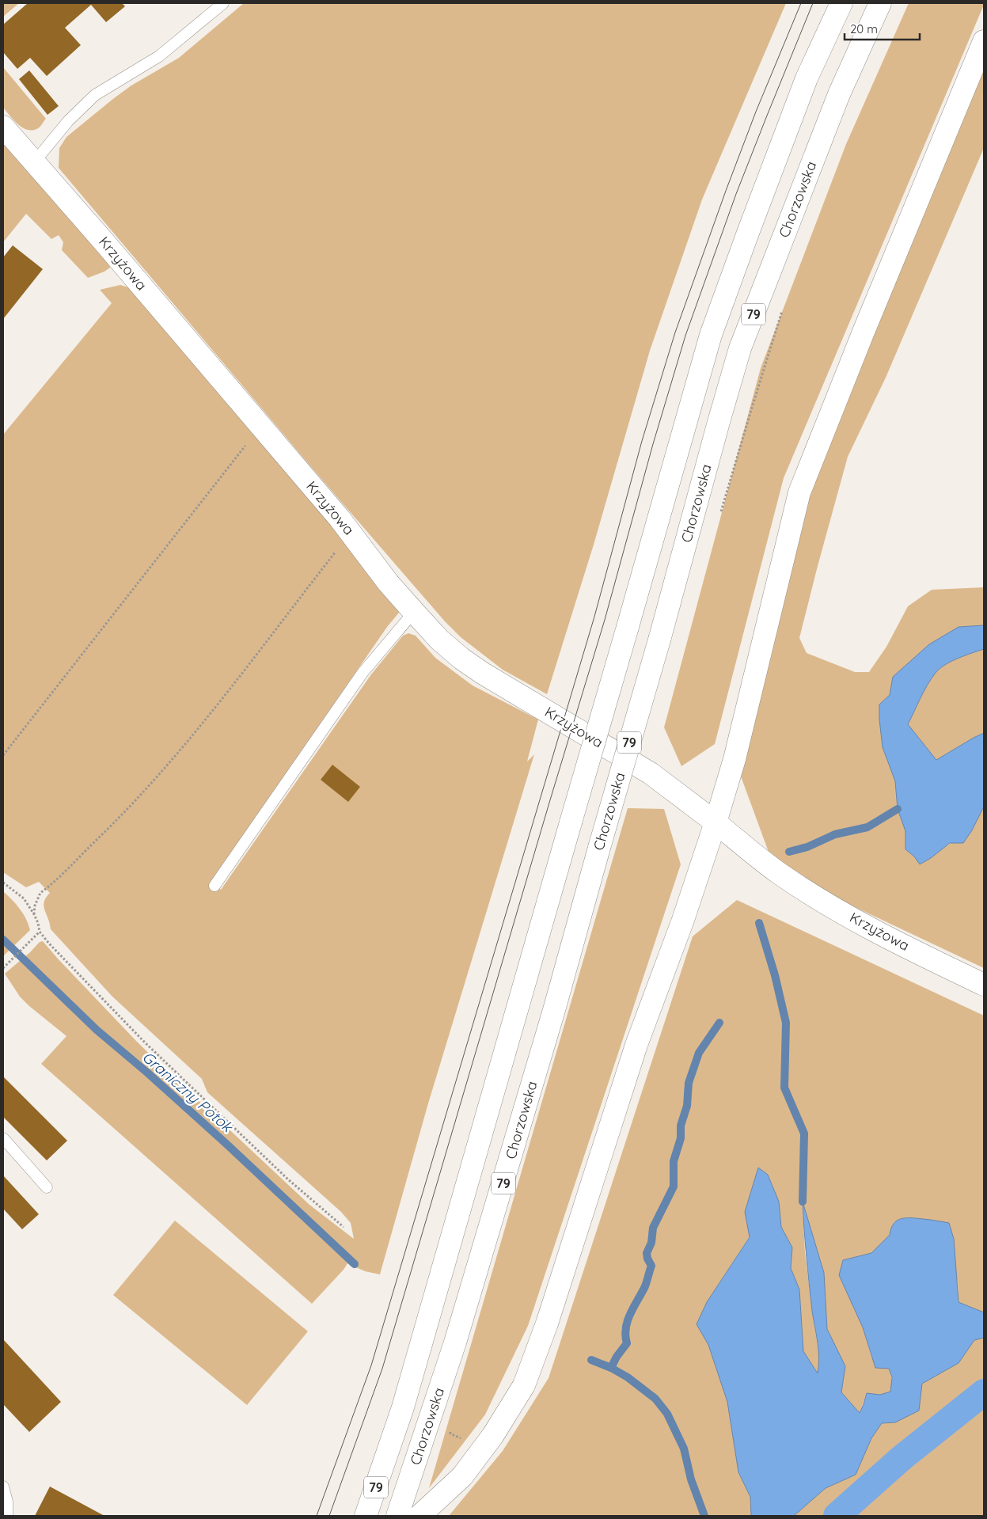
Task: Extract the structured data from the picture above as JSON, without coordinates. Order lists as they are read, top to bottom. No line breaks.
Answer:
{"streets":{"main road":["Chorzowska","Krzyżowa","79"]},"water":["Graniczny Potok"],"scale_bar":"20 m"}
